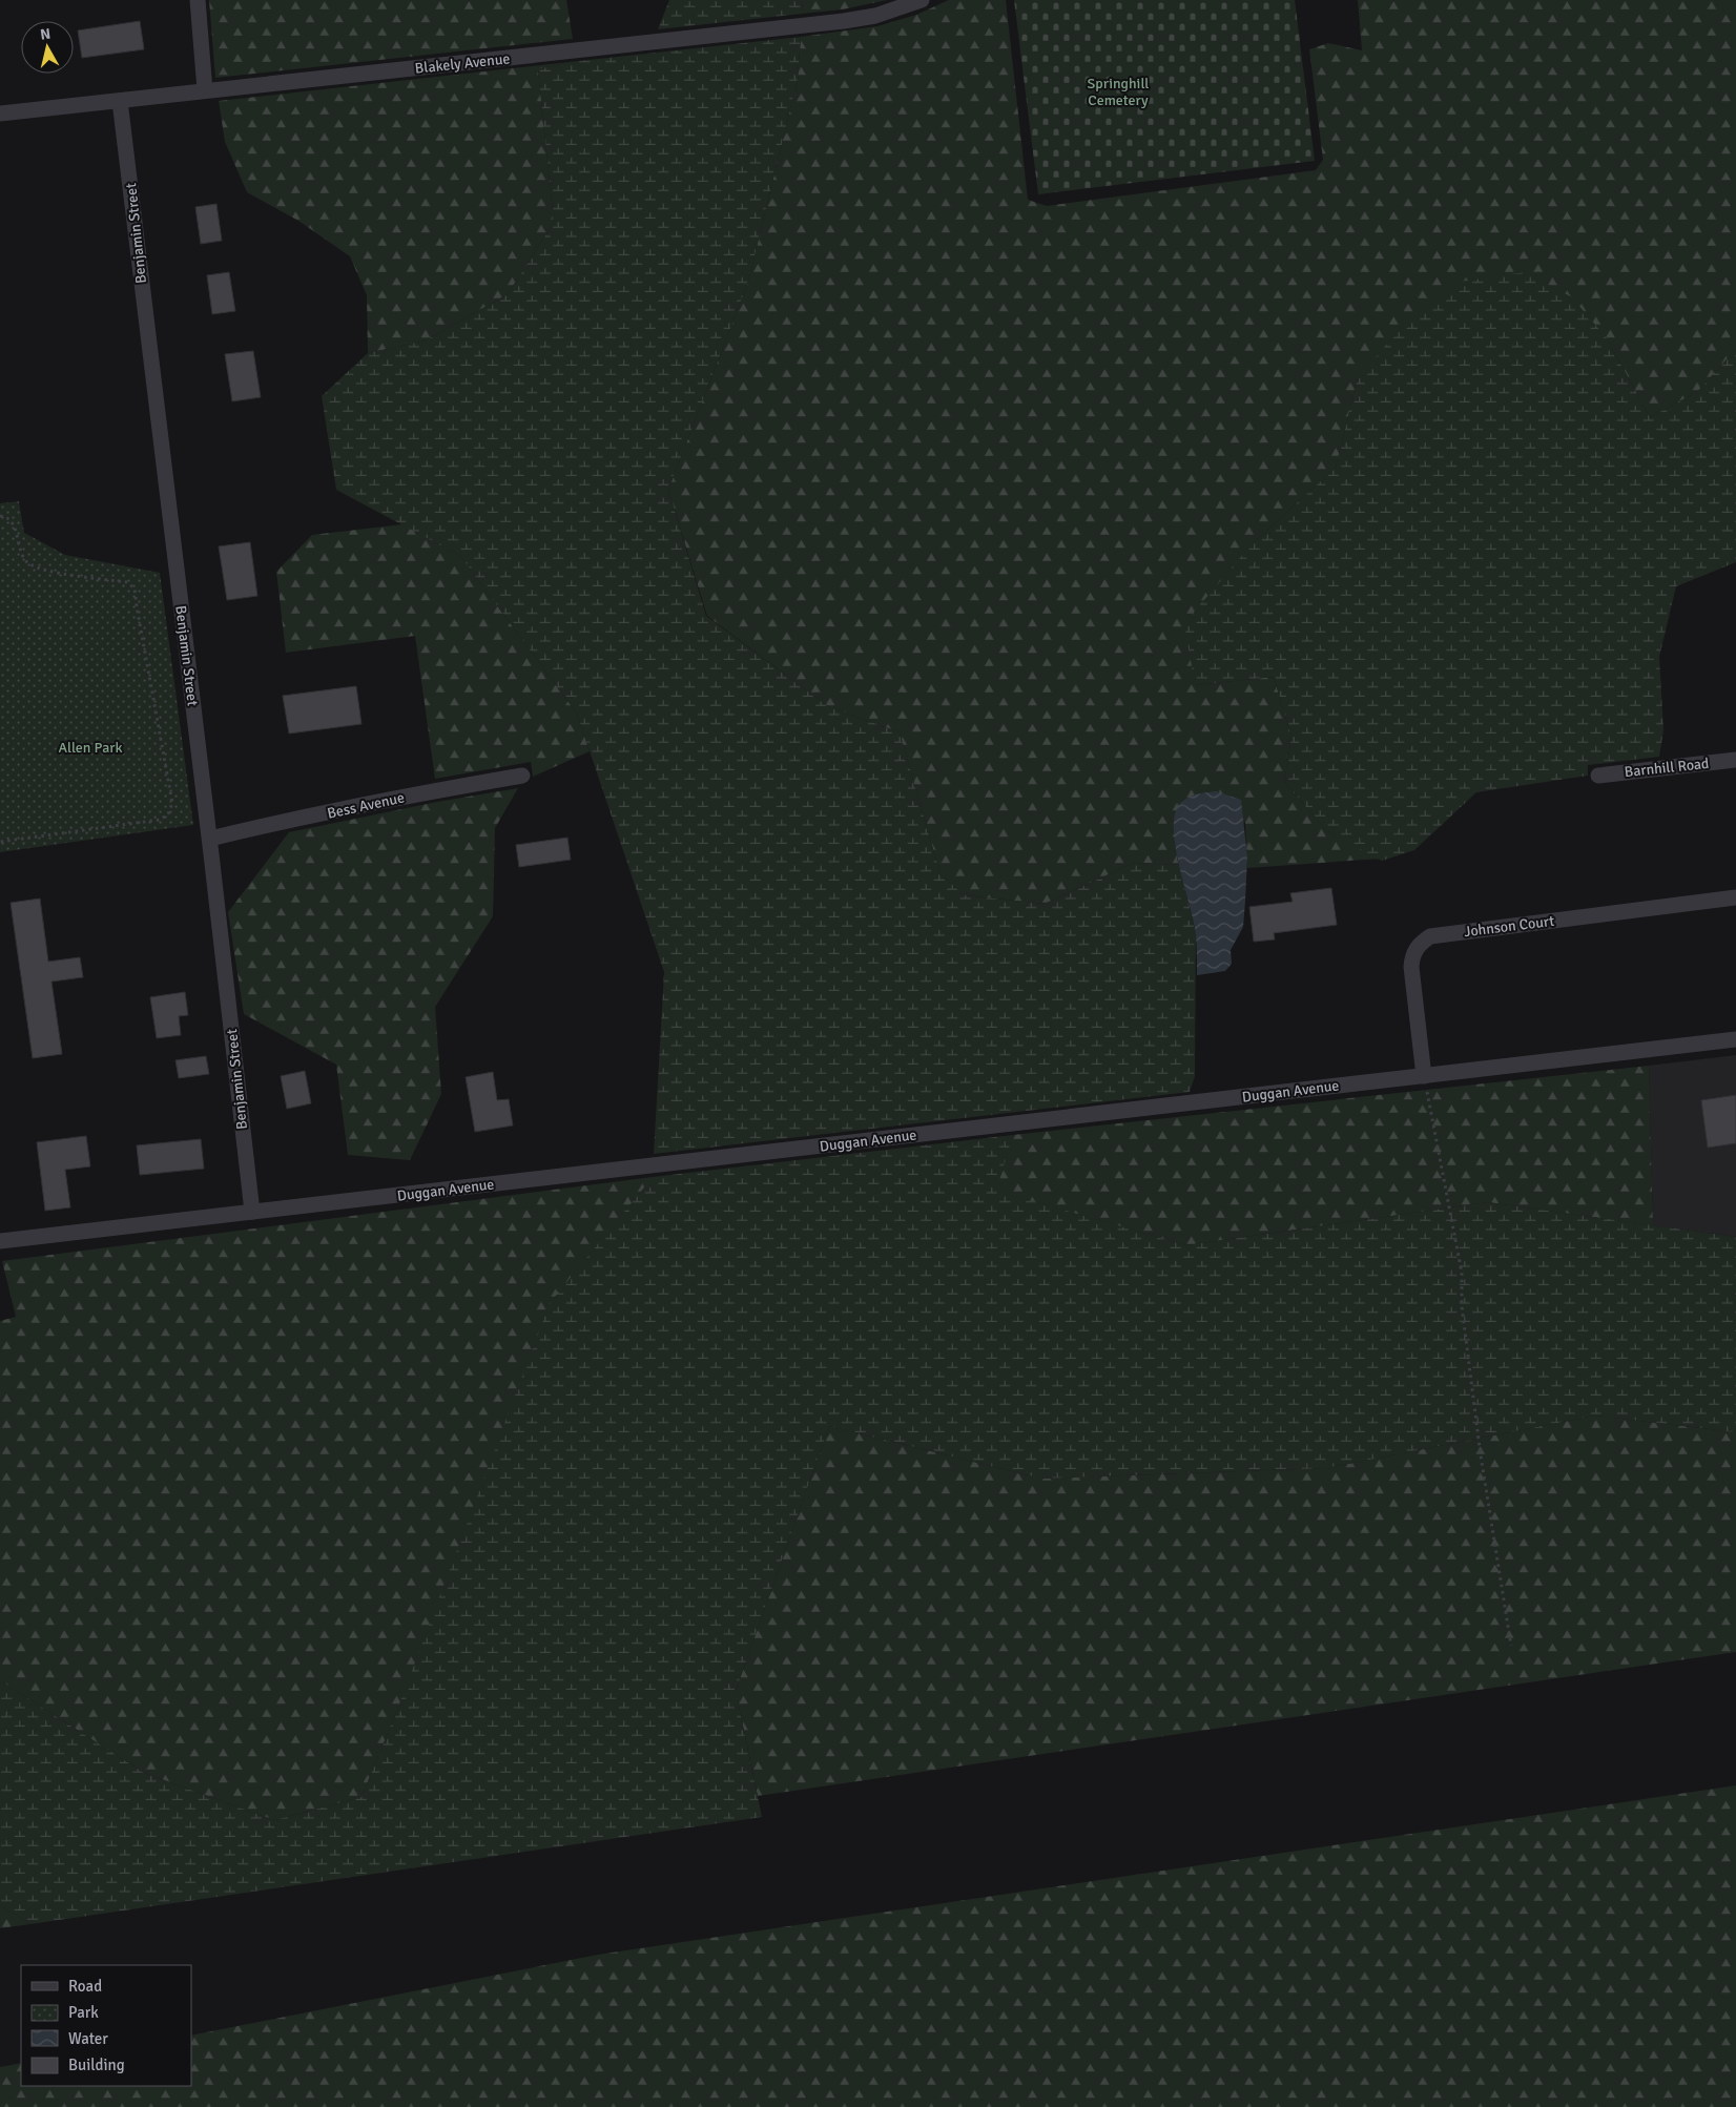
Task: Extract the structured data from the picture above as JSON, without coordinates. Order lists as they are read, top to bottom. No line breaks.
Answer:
{"streets":{"street":["Blakely Avenue","Benjamin Street","Barnhill Road","Bess Avenue","Johnson Court","Duggan Avenue"]},"crossings":[["Blakely Avenue","Benjamin Street"],["Benjamin Street","Bess Avenue"],["Benjamin Street","Duggan Avenue"],["Johnson Court","Duggan Avenue"]],"parks":["Springhill Cemetery","Allen Park"],"legend":["Road","Park","Water","Building"],"north":"top"}
